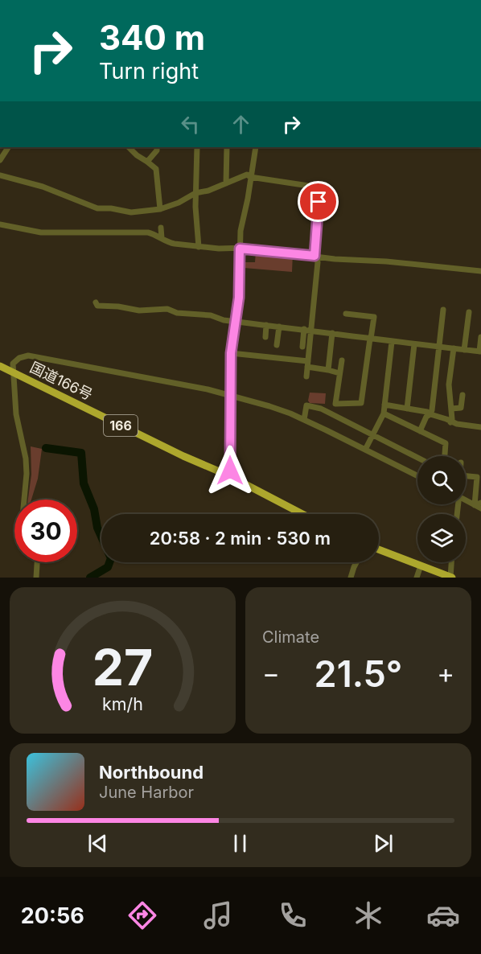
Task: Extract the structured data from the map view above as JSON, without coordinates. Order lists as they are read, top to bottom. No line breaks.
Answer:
{"streets":{"highway":["国道166号","166"]},"page":{"turn":["340 m","Turn right"],"limit":"30","trip":"20:58 · 2 min · 530 m","tile":"Climate","heat":["−","21.5°","+"],"song":["Northbound","June Harbor"],"tabs":"20:56","gauge":["27","km/h"]}}
